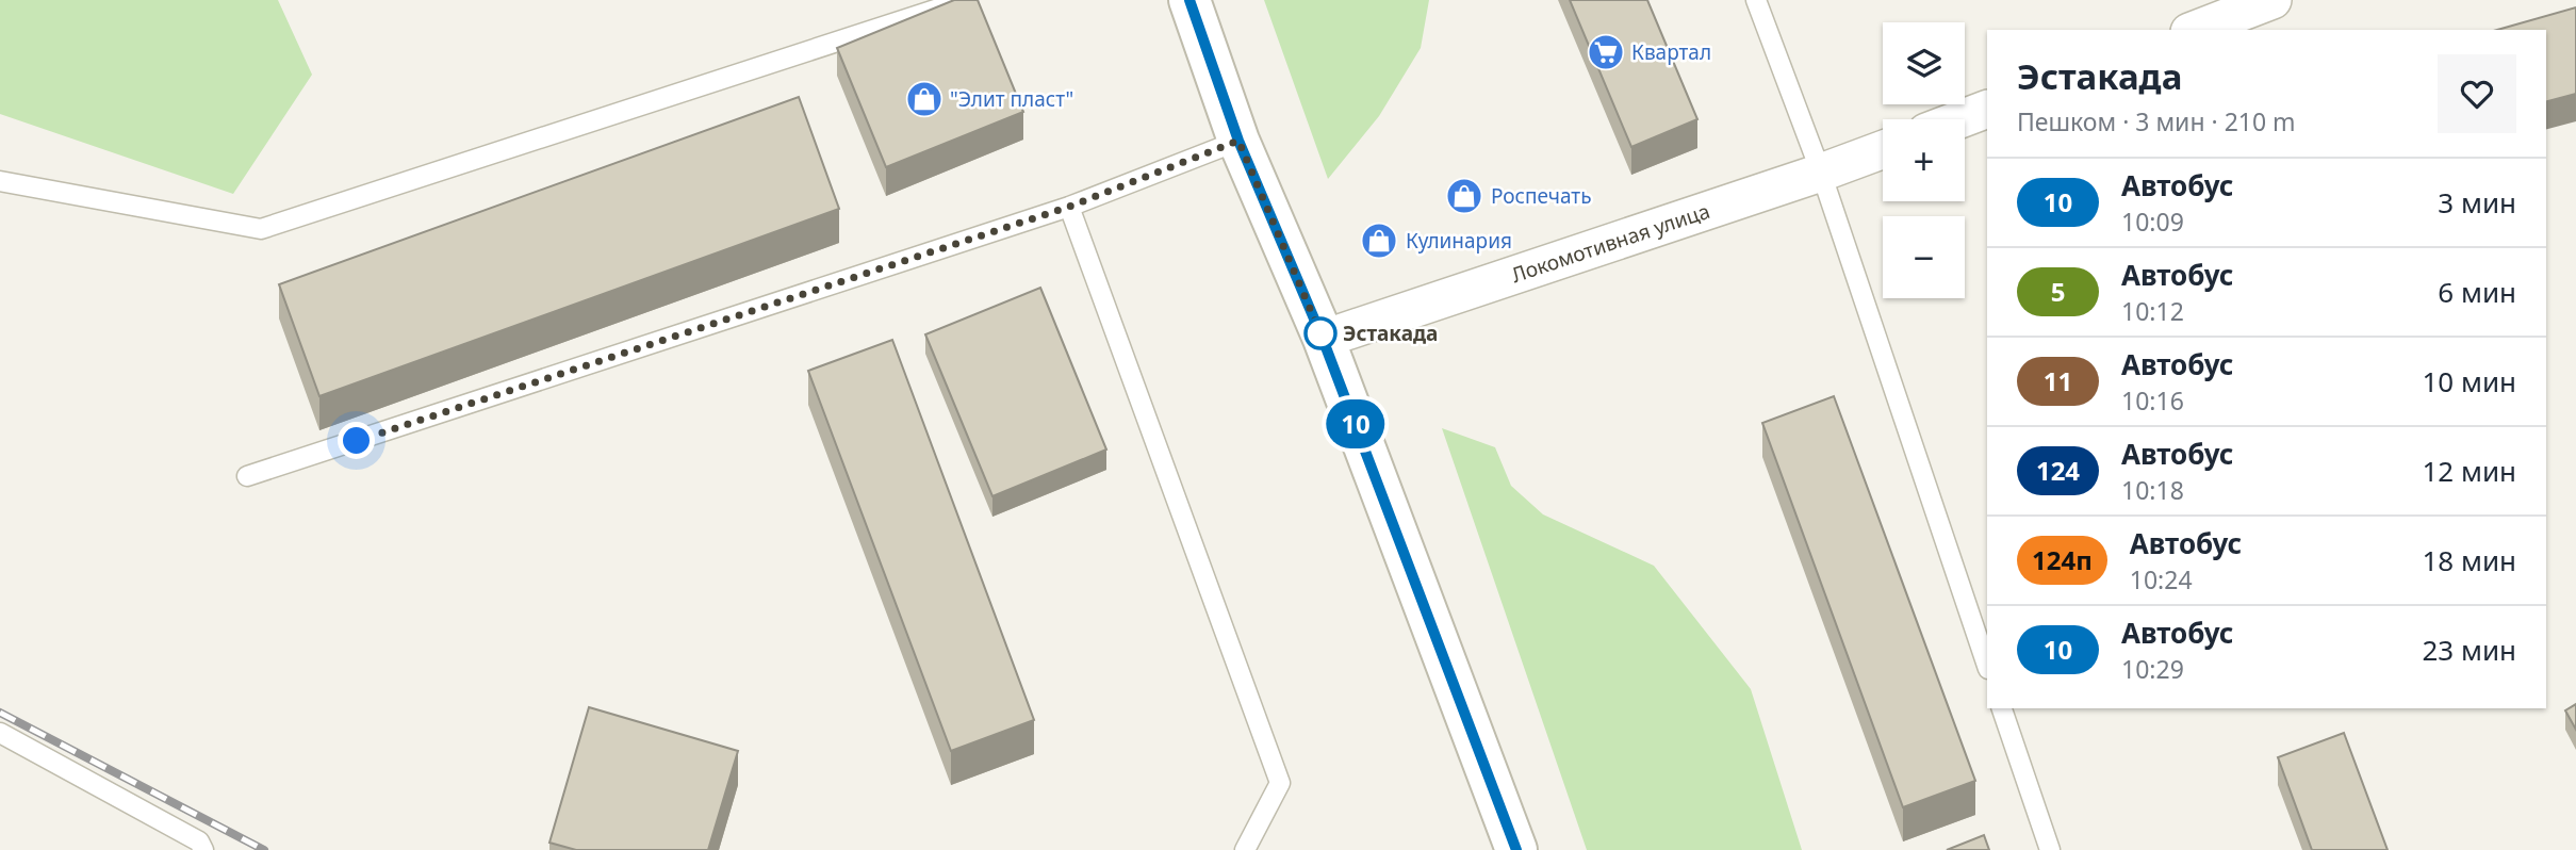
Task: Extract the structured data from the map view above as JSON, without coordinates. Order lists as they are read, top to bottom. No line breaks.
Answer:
{"streets":{"street":["Локомотивная улица"]},"places":{"supermarket":["Квартал"],"shop":["\"Элит пласт\"","Роспечать","Кулинария"],"other":["Эстакада"]},"lines":["bus line 10"],"page":{"on_map":"10","map_buttons":["+","−"],"heading":["Эстакада","Пешком · 3 мин · 210 m"],"list":[{"mark":"10","name":"Автобус","note":"10:09","value":"3 мин"},{"mark":"5","name":"Автобус","note":"10:12","value":"6 мин"},{"mark":"11","name":"Автобус","note":"10:16","value":"10 мин"},{"mark":"124","name":"Автобус","note":"10:18","value":"12 мин"},{"mark":"124п","name":"Автобус","note":"10:24","value":"18 мин"},{"mark":"10","name":"Автобус","note":"10:29","value":"23 мин"}]}}
